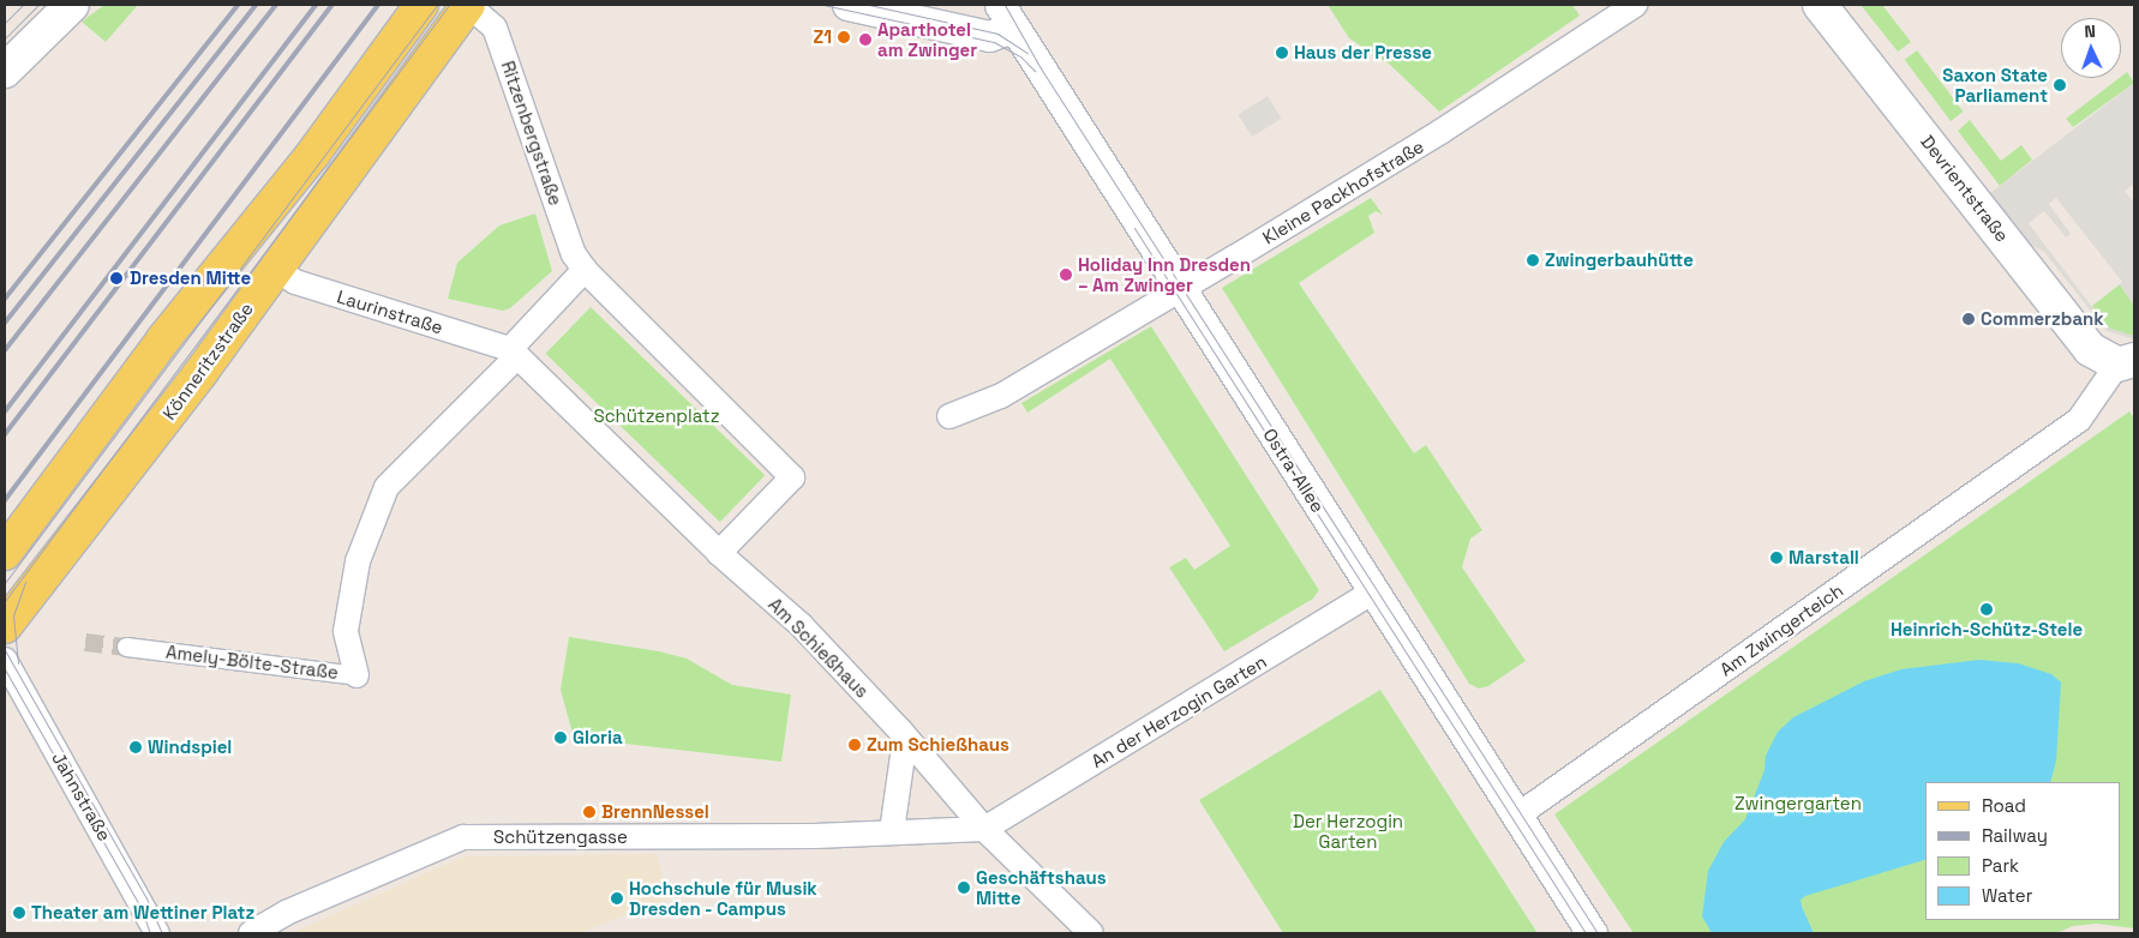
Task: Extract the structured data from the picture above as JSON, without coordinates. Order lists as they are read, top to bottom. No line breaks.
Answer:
{"streets":{"main road":["Devrientstraße","Könneritzstraße"],"street":["Ritzenbergstraße","Kleine Packhofstraße","Laurinstraße","Ostra-Allee","Am Zwingerteich","Am Schießhaus","Amely-Bölte-Straße","An der Herzogin Garten","Jahnstraße","Schützengasse"]},"crossings":[["Ritzenbergstraße","Könneritzstraße"],["Devrientstraße","Am Zwingerteich"],["Kleine Packhofstraße","Ostra-Allee"],["Laurinstraße","Könneritzstraße"],["Laurinstraße","Amely-Bölte-Straße"],["Ostra-Allee","Am Zwingerteich"],["Ostra-Allee","An der Herzogin Garten"],["Am Schießhaus","An der Herzogin Garten"]],"parks":["Schützenplatz","Zwingergarten","Der Herzogin Garten"],"places":["Z1","Aparthotel am Zwinger","Haus der Presse","Saxon State Parliament","Zwingerbauhütte","Holiday Inn Dresden – Am Zwinger","Dresden Mitte","Commerzbank","Marstall","Heinrich-Schütz-Stele","Gloria","Zum Schießhaus","Windspiel","BrennNessel","Geschäftshaus Mitte","Hochschule für Musik Dresden - Campus","Theater am Wettiner Platz"],"legend":["Road","Railway","Park","Water"],"north":"top"}
